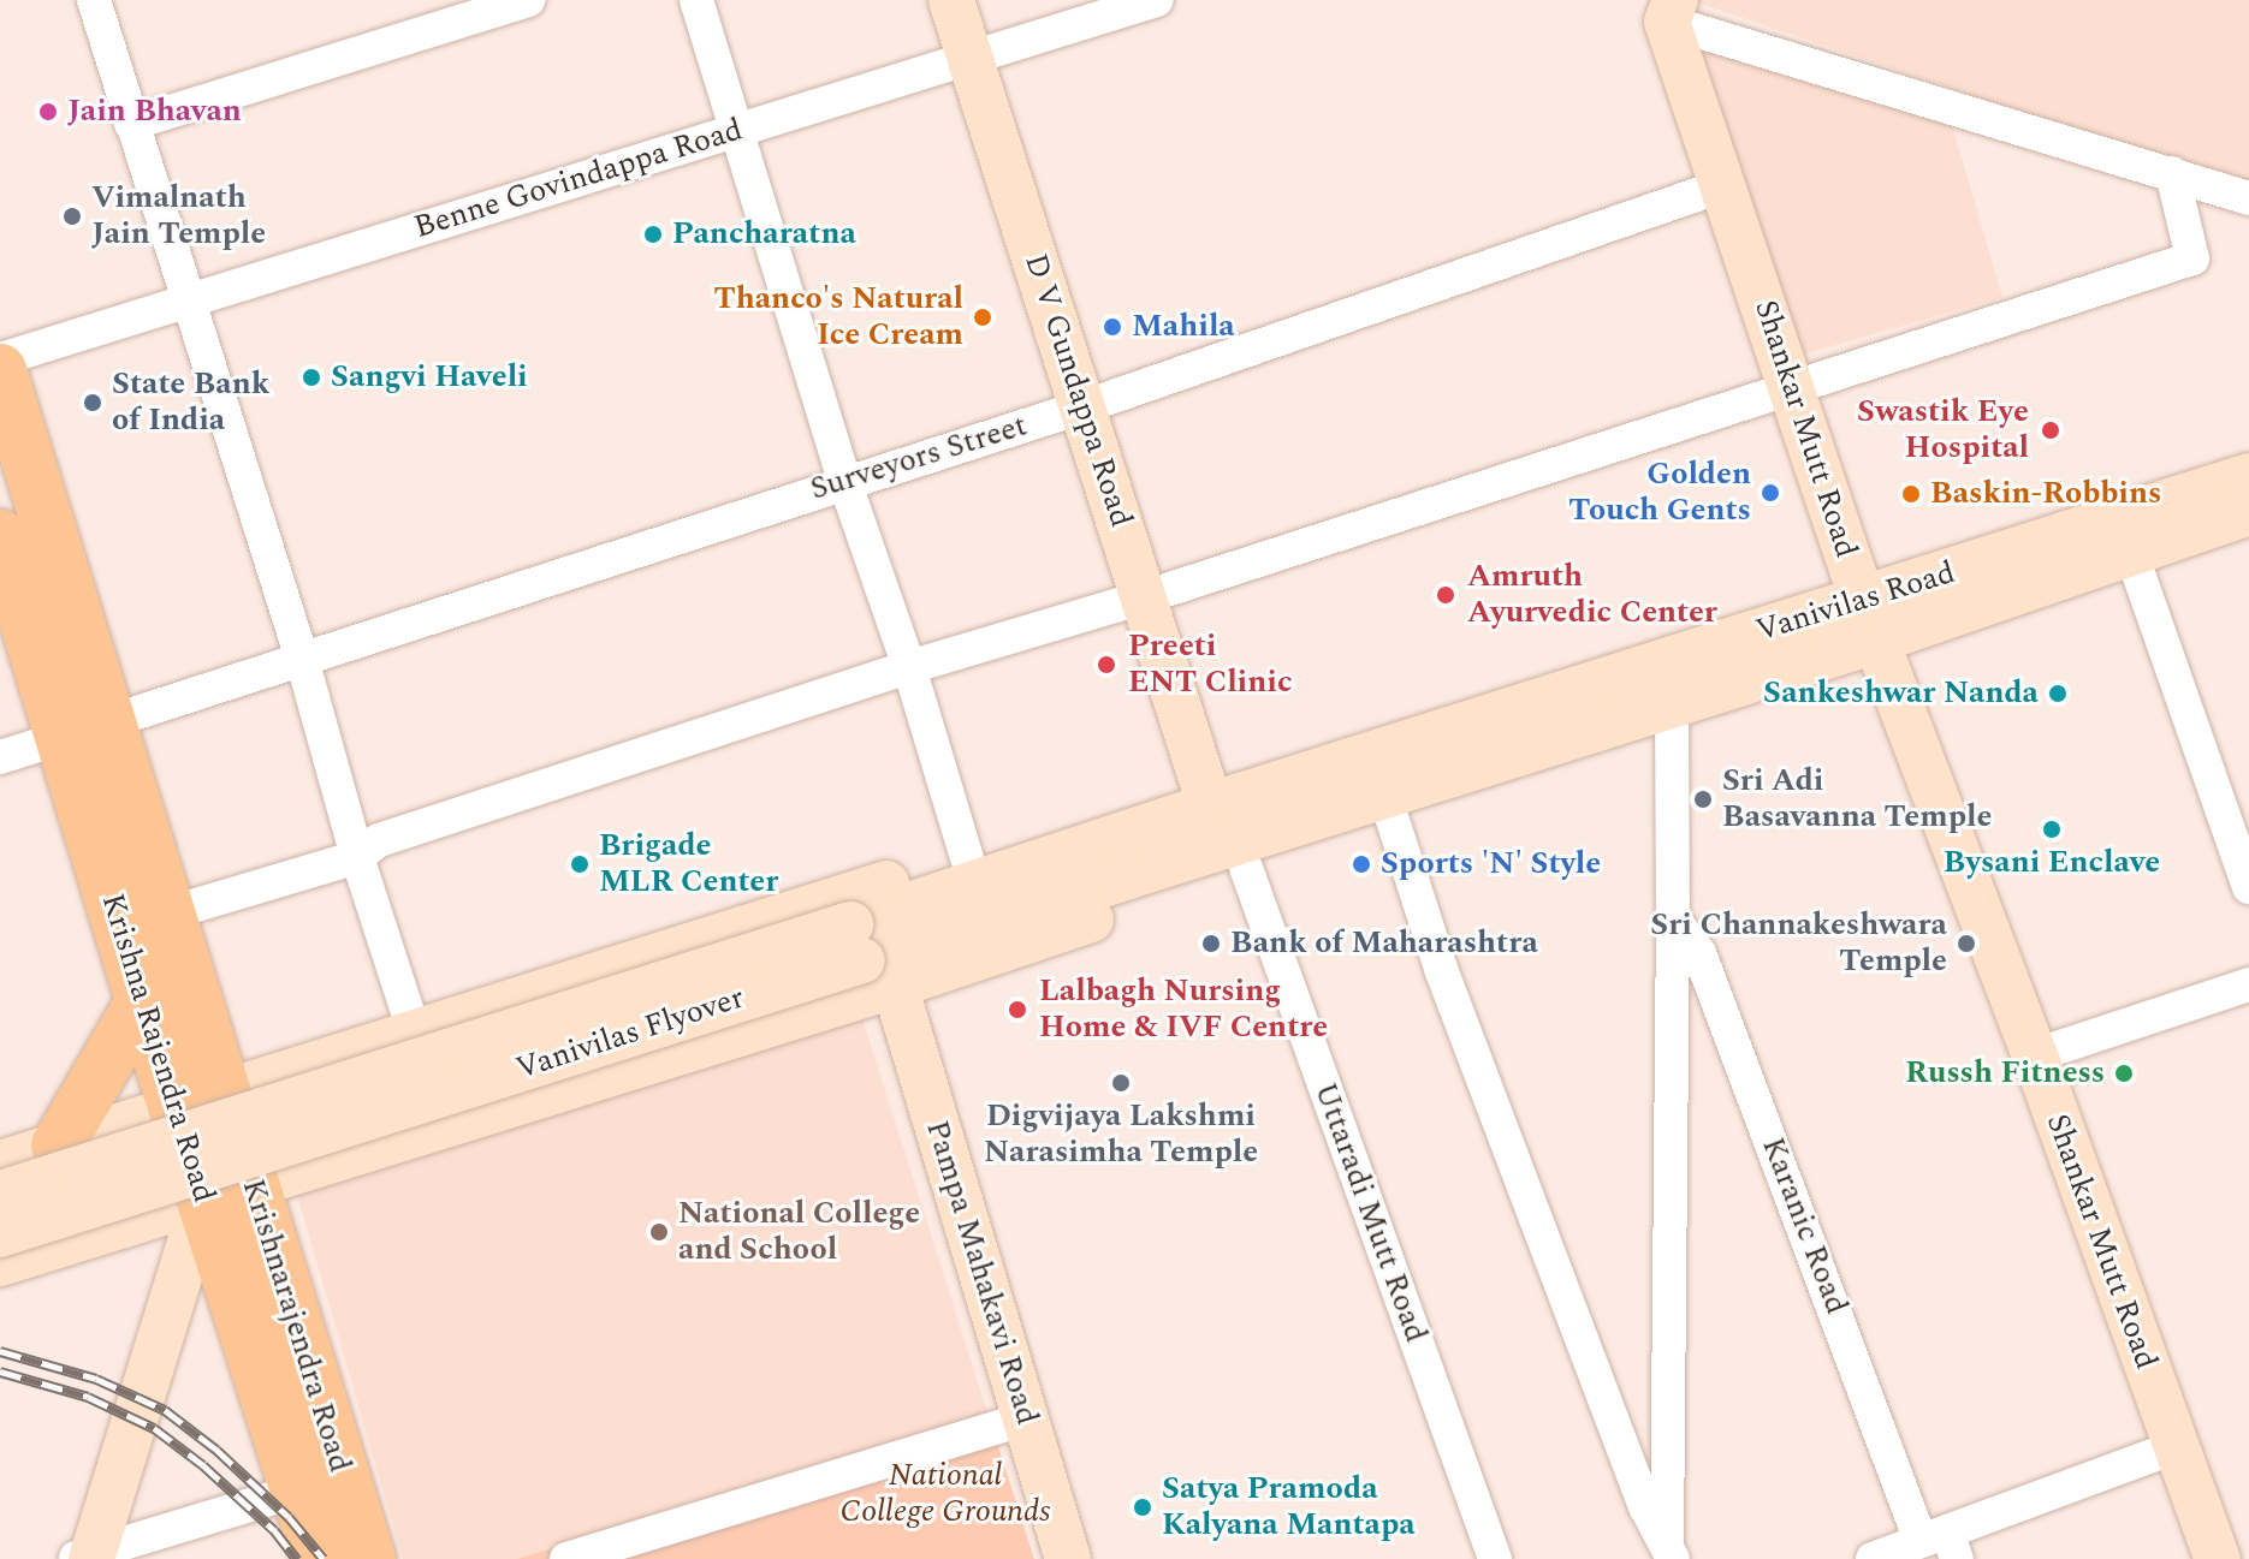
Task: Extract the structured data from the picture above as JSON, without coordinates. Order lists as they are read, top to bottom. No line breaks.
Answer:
{"streets":{"main road":["D V Gundappa Road","Shankar Mutt Road","Vanivilas Road","Vanivilas Flyover","Krishna Rajendra Road","Pampa Mahakavi Road","Krishnarajendra Road"],"street":["Benne Govindappa Road","Surveyors Street","Uttaradi Mutt Road","Karanic Road"]},"crossings":[["Benne Govindappa Road","D V Gundappa Road"],["D V Gundappa Road","Surveyors Street"],["D V Gundappa Road","Vanivilas Road"],["D V Gundappa Road","Vanivilas Flyover"],["D V Gundappa Road","Uttaradi Mutt Road"],["Shankar Mutt Road","Surveyors Street"],["Shankar Mutt Road","Vanivilas Road"],["Surveyors Street","Krishna Rajendra Road"],["Vanivilas Road","Vanivilas Flyover"],["Vanivilas Road","Uttaradi Mutt Road"],["Vanivilas Flyover","Uttaradi Mutt Road"],["Vanivilas Flyover","Pampa Mahakavi Road"],["Krishna Rajendra Road","Krishnarajendra Road"]],"parks":["National College Grounds"],"places":["Jain Bhavan","Vimalnath Jain Temple","Pancharatna","Thanco's Natural Ice Cream","Mahila","Sangvi Haveli","State Bank of India","Swastik Eye Hospital","Golden Touch Gents","Baskin-Robbins","Amruth Ayurvedic Center","Preeti ENT Clinic","Sankeshwar Nanda","Sri Adi Basavanna Temple","Bysani Enclave","Brigade MLR Center","Sports 'N' Style","Bank of Maharashtra","Sri Channakeshwara Temple","Lalbagh Nursing Home & IVF Centre","Russh Fitness","Digvijaya Lakshmi Narasimha Temple","National College and School","Satya Pramoda Kalyana Mantapa"]}
